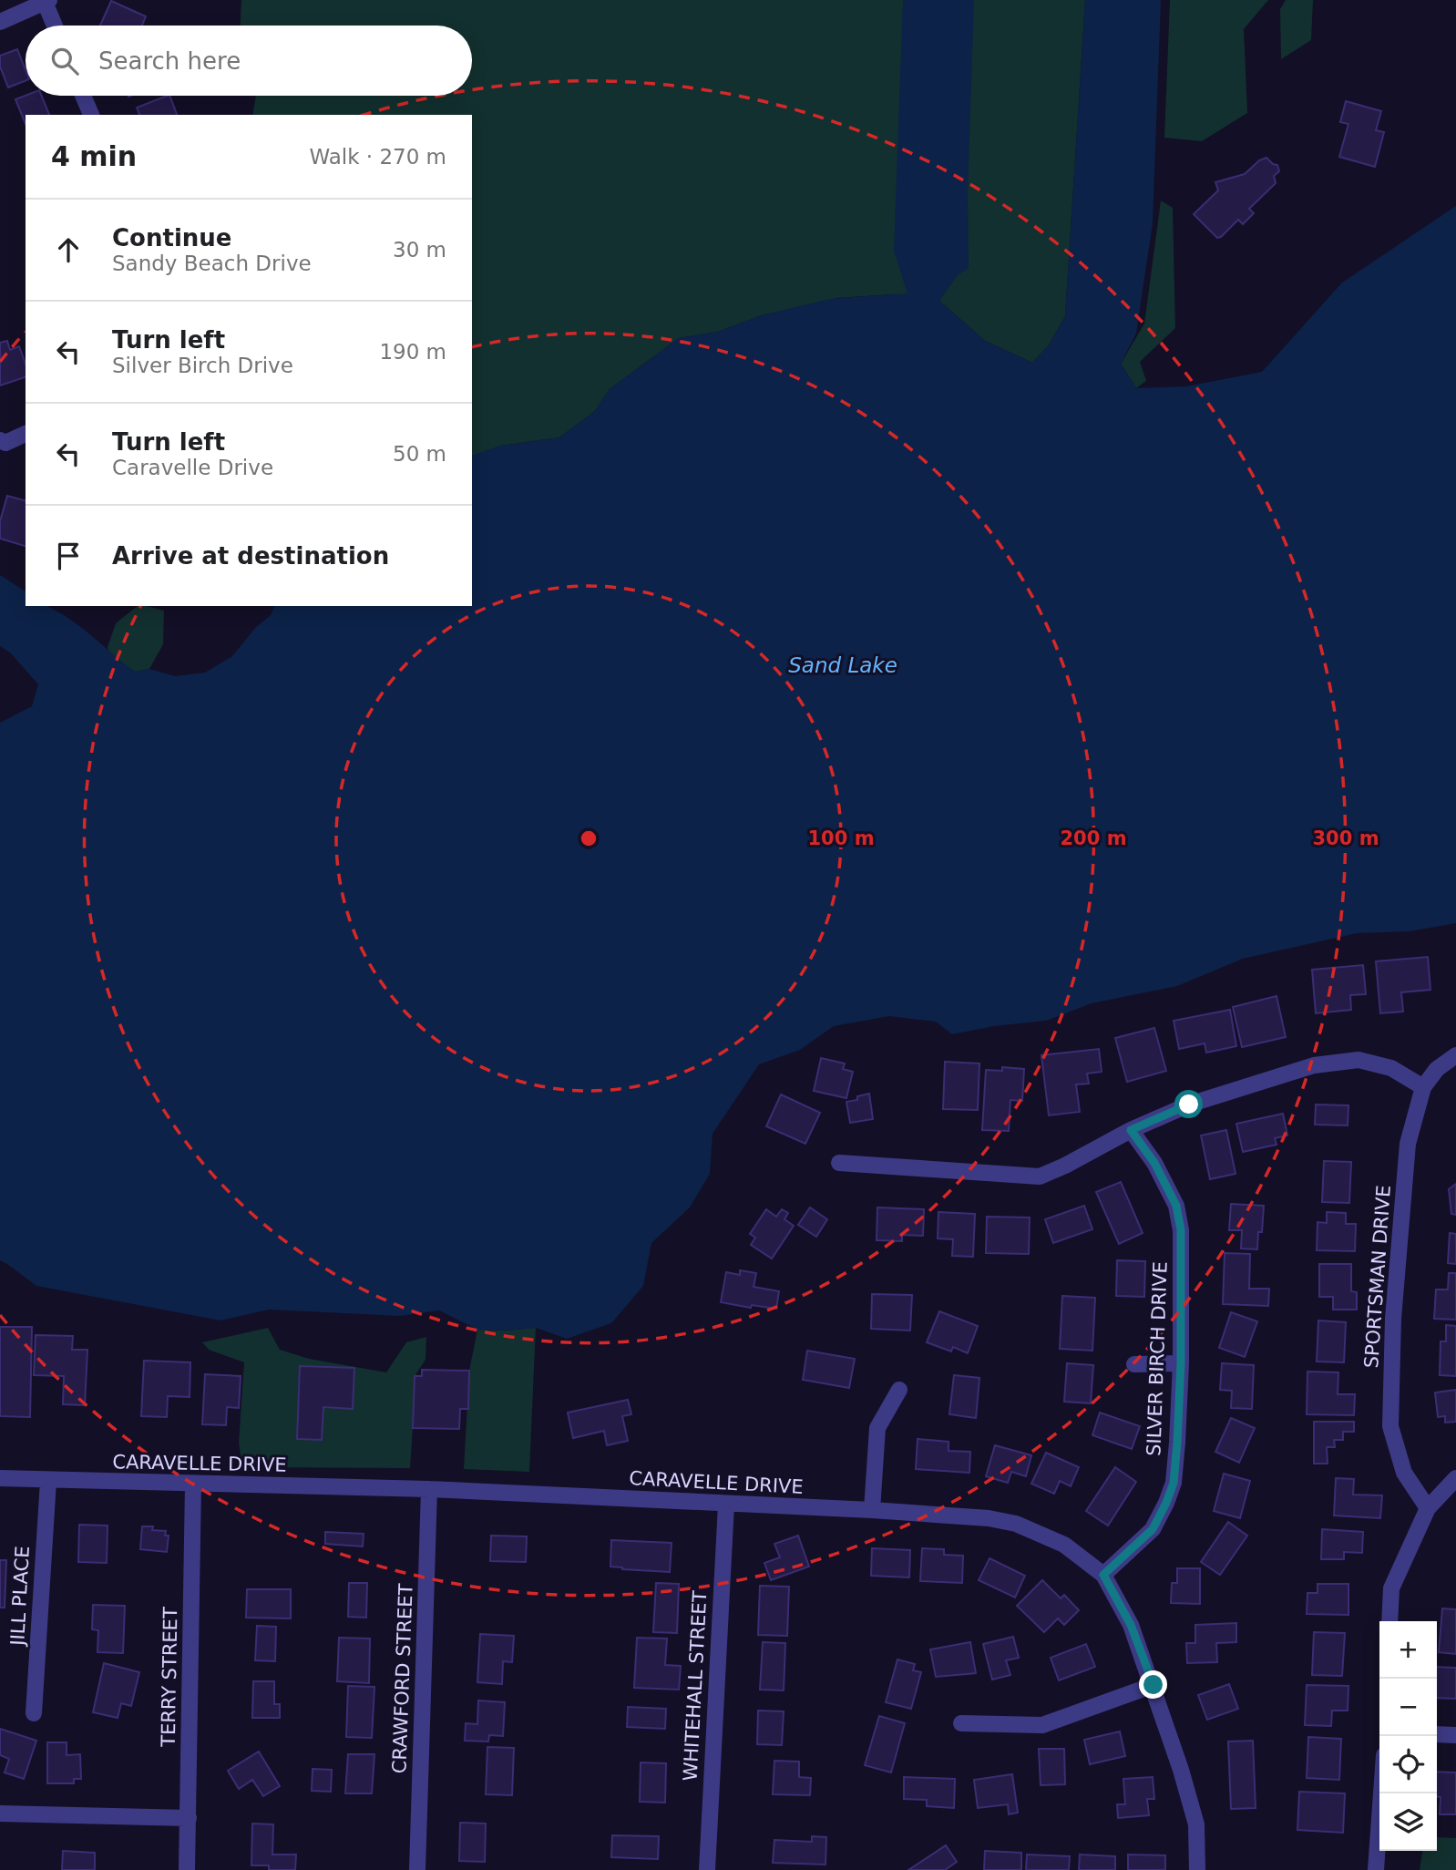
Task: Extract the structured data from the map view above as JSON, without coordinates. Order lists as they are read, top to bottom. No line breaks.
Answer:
{"streets":{"street":["SPORTSMAN DRIVE","SILVER BIRCH DRIVE","CARAVELLE DRIVE","JILL PLACE","TERRY STREET","CRAWFORD STREET","WHITEHALL STREET"]},"crossings":[["SILVER BIRCH DRIVE","CARAVELLE DRIVE"],["CARAVELLE DRIVE","JILL PLACE"],["CARAVELLE DRIVE","TERRY STREET"],["CARAVELLE DRIVE","CRAWFORD STREET"],["CARAVELLE DRIVE","WHITEHALL STREET"]],"water":["Sand Lake"],"page":{"search":"Search here","heading":["4 min","Walk · 270 m"],"list":[["Continue","Sandy Beach Drive","30 m"],["Turn left","Silver Birch Drive","190 m"],["Turn left","Caravelle Drive","50 m"],"Arrive at destination"],"map_buttons":["+","−"]},"rings":["100 m","200 m","300 m"]}
